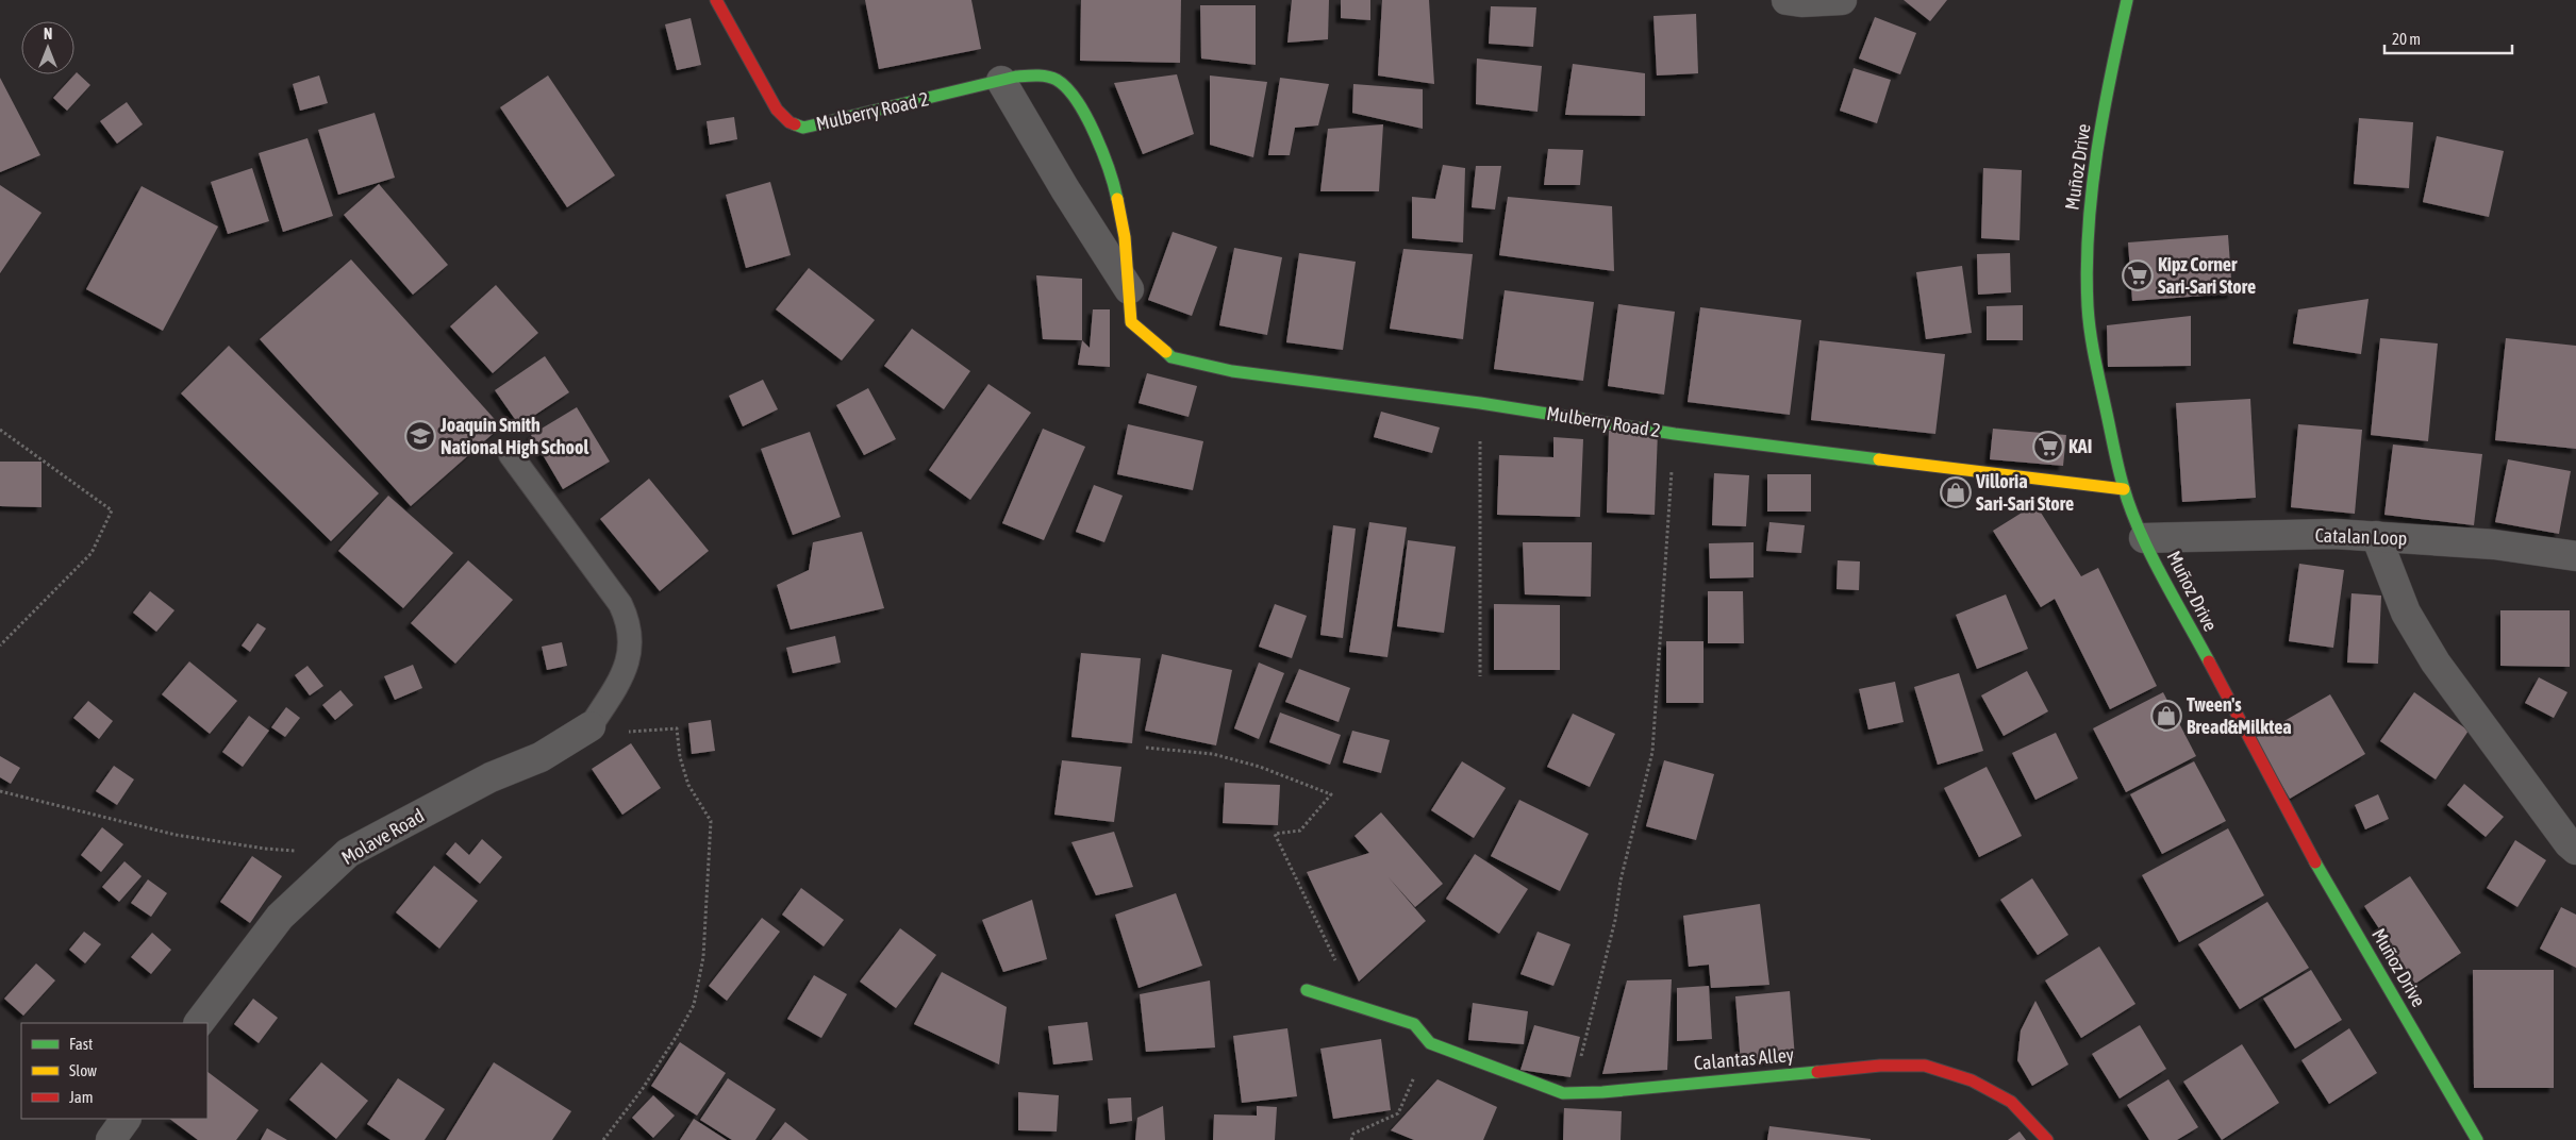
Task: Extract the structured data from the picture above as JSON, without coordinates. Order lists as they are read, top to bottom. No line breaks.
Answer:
{"streets":{"street":["Mulberry Road 2","Muñoz Drive","Catalan Loop","Molave Road","Calantas Alley"]},"crossings":[["Mulberry Road 2","Muñoz Drive"],["Muñoz Drive","Catalan Loop"]],"places":{"supermarket":["Kipz Corner Sari-Sari Store","KAI"],"school or university":["Joaquin Smith National High School"],"shop":["Villoria Sari-Sari Store","Tween's Bread&Milktea"]},"legend":["Fast","Slow","Jam"],"scale_bar":"20 m","north":"top"}
